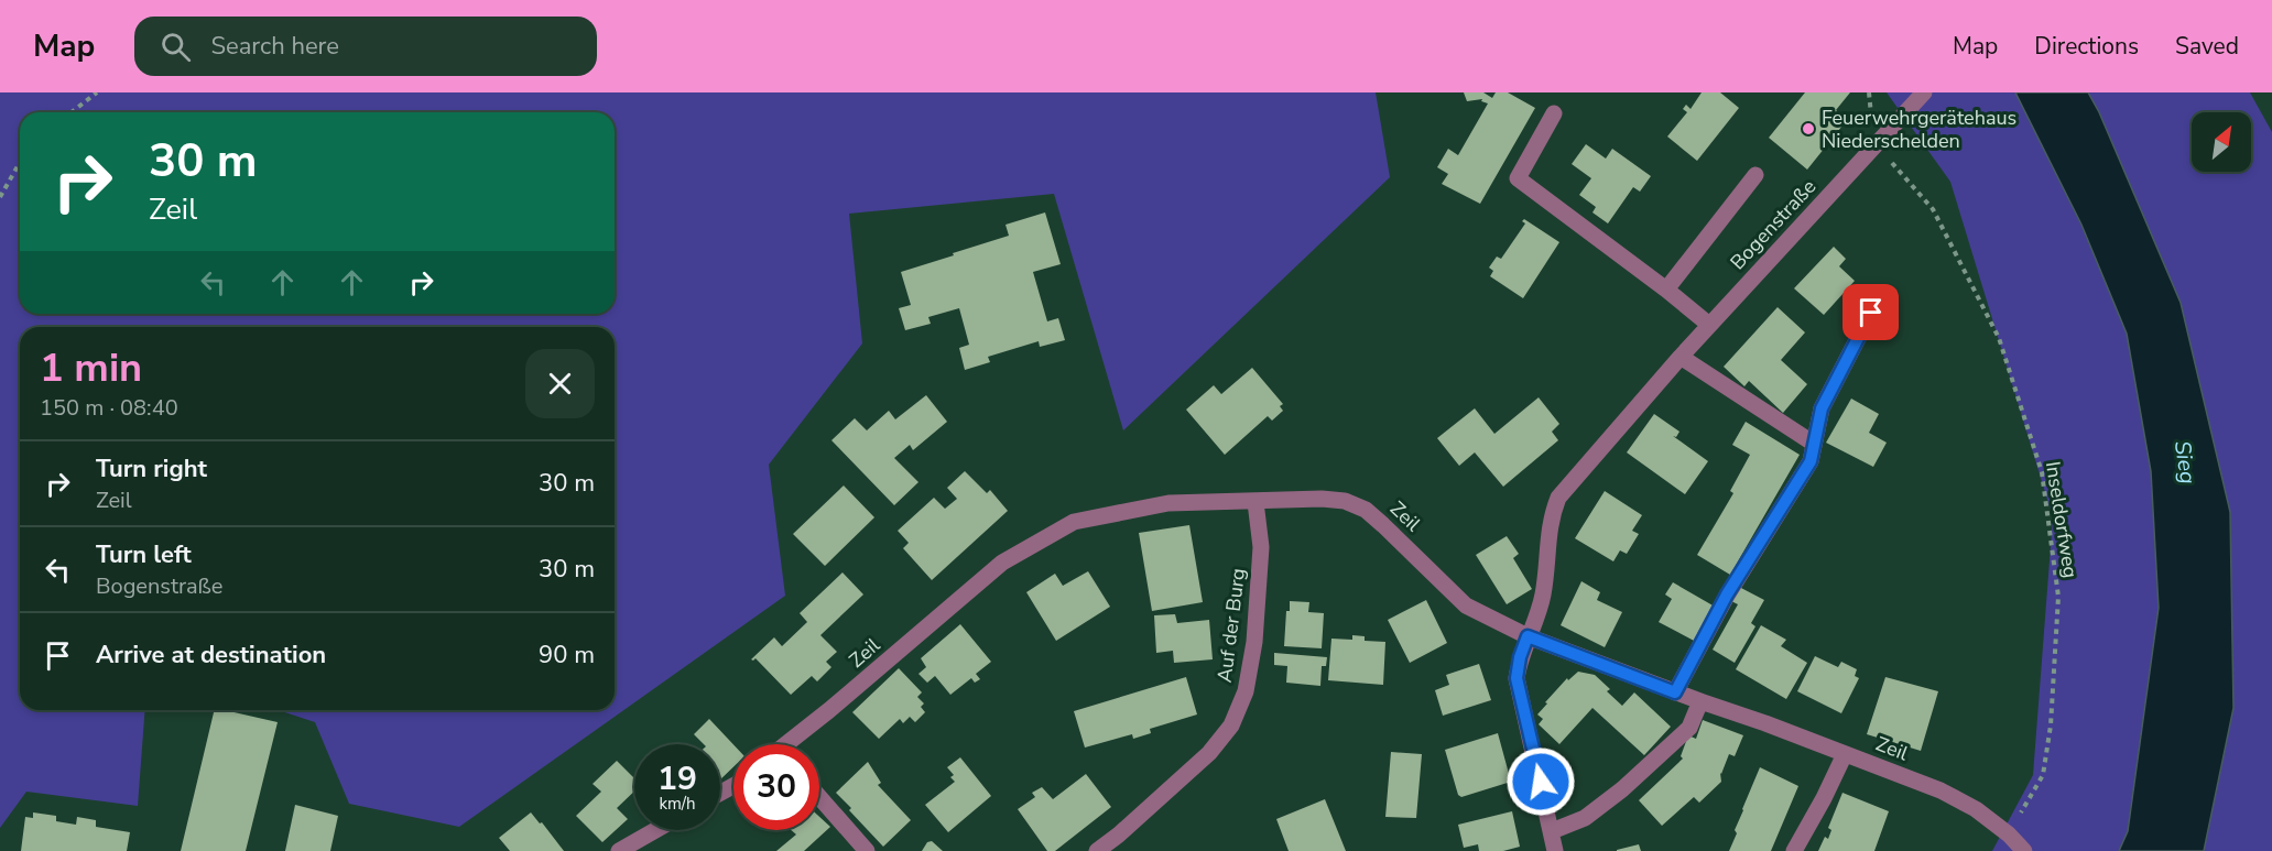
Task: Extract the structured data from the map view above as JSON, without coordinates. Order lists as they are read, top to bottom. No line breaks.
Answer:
{"streets":{"street":["Bogenstraße","Zeil","Auf der Burg"],"path":["Inseldorfweg"]},"crossings":[["Bogenstraße","Zeil"],["Bogenstraße","Inseldorfweg"],["Zeil","Inseldorfweg"],["Zeil","Auf der Burg"]],"water":["Sieg"],"places":["Feuerwehrgerätehaus Niederschelden"],"north":"top right","page":{"header":"Map","search":"Search here","nav":["Map","Directions","Saved"],"turn":["30 m","Zeil"],"heading":["1 min","150 m · 08:40"],"list":[{"name":"Turn right","note":"Zeil","value":"30 m"},{"name":"Turn left","note":"Bogenstraße","value":"30 m"},{"name":"Arrive at destination","value":"90 m"}],"speed":"19 km/h","limit":"30"}}
